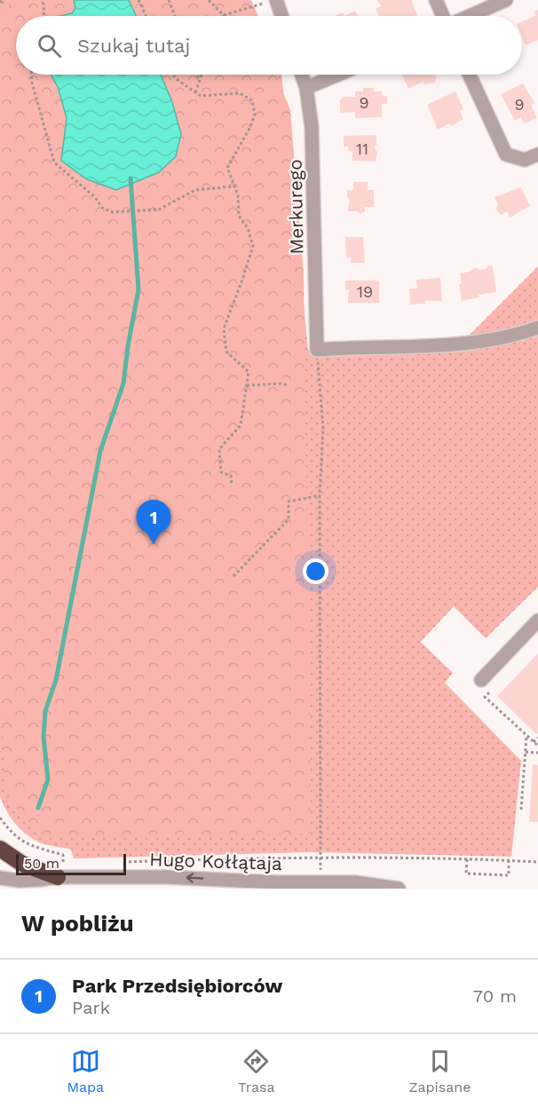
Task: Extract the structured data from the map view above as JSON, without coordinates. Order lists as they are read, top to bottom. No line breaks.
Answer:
{"streets":{"street":["Merkurego","Hugo Kołłątaja"]},"one_way":["Hugo Kołłątaja"],"house_numbers":["9","9","11","19"],"scale_bar":"50 m","page":{"search":"Szukaj tutaj","pins":"1","scale":"50 m","heading":"W pobliżu","list":[{"mark":"1","name":"Park Przedsiębiorców","note":"Park","value":"70 m"}],"nav":["Mapa","Trasa","Zapisane"]}}
